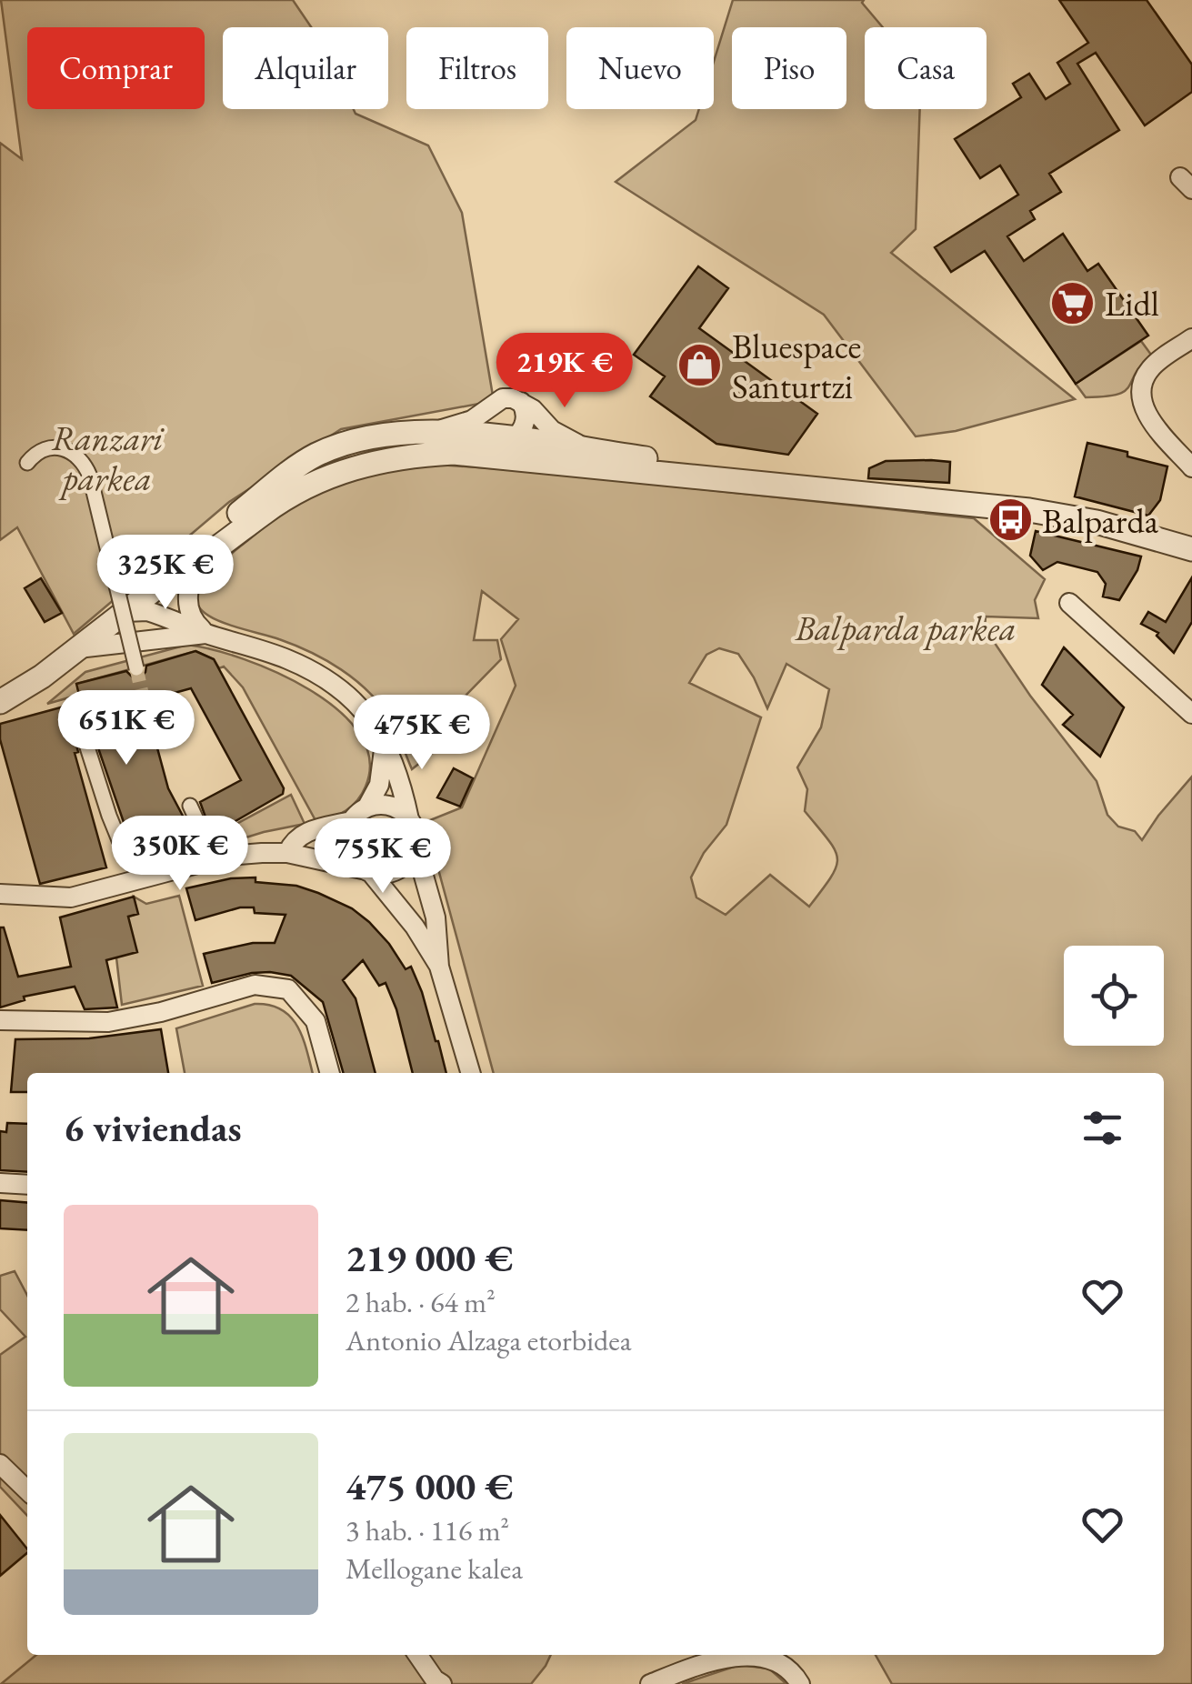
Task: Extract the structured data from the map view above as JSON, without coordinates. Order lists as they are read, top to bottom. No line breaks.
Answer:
{"parks":["Ranzari parkea","Balparda parkea"],"places":{"supermarket":["Lidl"],"shop":["Bluespace Santurtzi"],"bus stop":["Balparda"]},"page":{"chip":["Comprar","Alquilar","Filtros","Nuevo","Piso","Casa"],"price":["219K €","325K €","651K €","475K €","350K €","755K €"],"heading":"6 viviendas","list":[{"name":"219 000 €","note":"2 hab. · 64 m² · Antonio Alzaga etorbidea"},{"name":"475 000 €","note":"3 hab. · 116 m² · Mellogane kalea"}]}}
